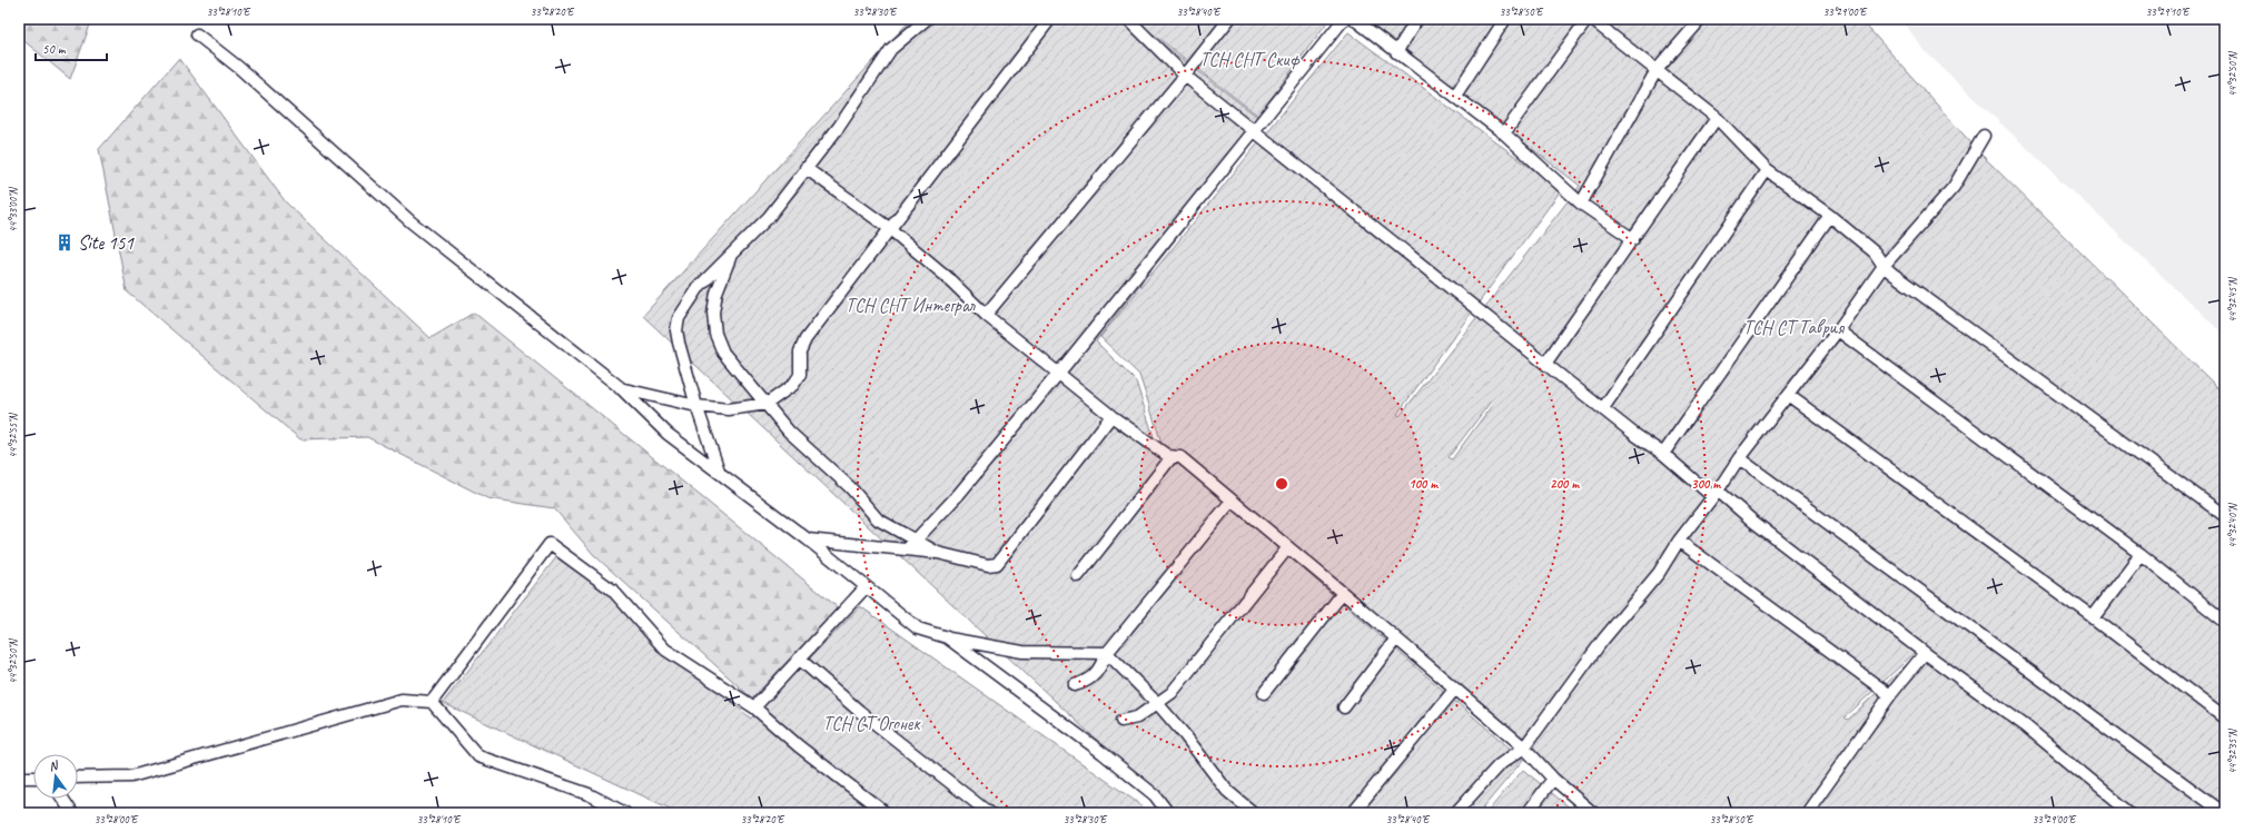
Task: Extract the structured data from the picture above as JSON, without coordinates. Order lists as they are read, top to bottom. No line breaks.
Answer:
{"parks":["ТСН СНТ Скиф","ТСН СНТ Интеграл","ТСН СТ Таврия","ТСН СТ Огонек"],"places":{"building":["Site 151"]},"scale_bar":"50 m","north":"top","coordinates":["33°28'10\"E","33°28'20\"E","33°28'30\"E","33°28'40\"E","33°28'50\"E","33°29'00\"E","33°29'10\"E","44°32'50\"N","44°33'00\"N","44°32'45\"N","44°32'55\"N","44°32'40\"N","44°32'35\"N","33°28'00\"E"],"rings":["100 m","200 m","300 m"]}
